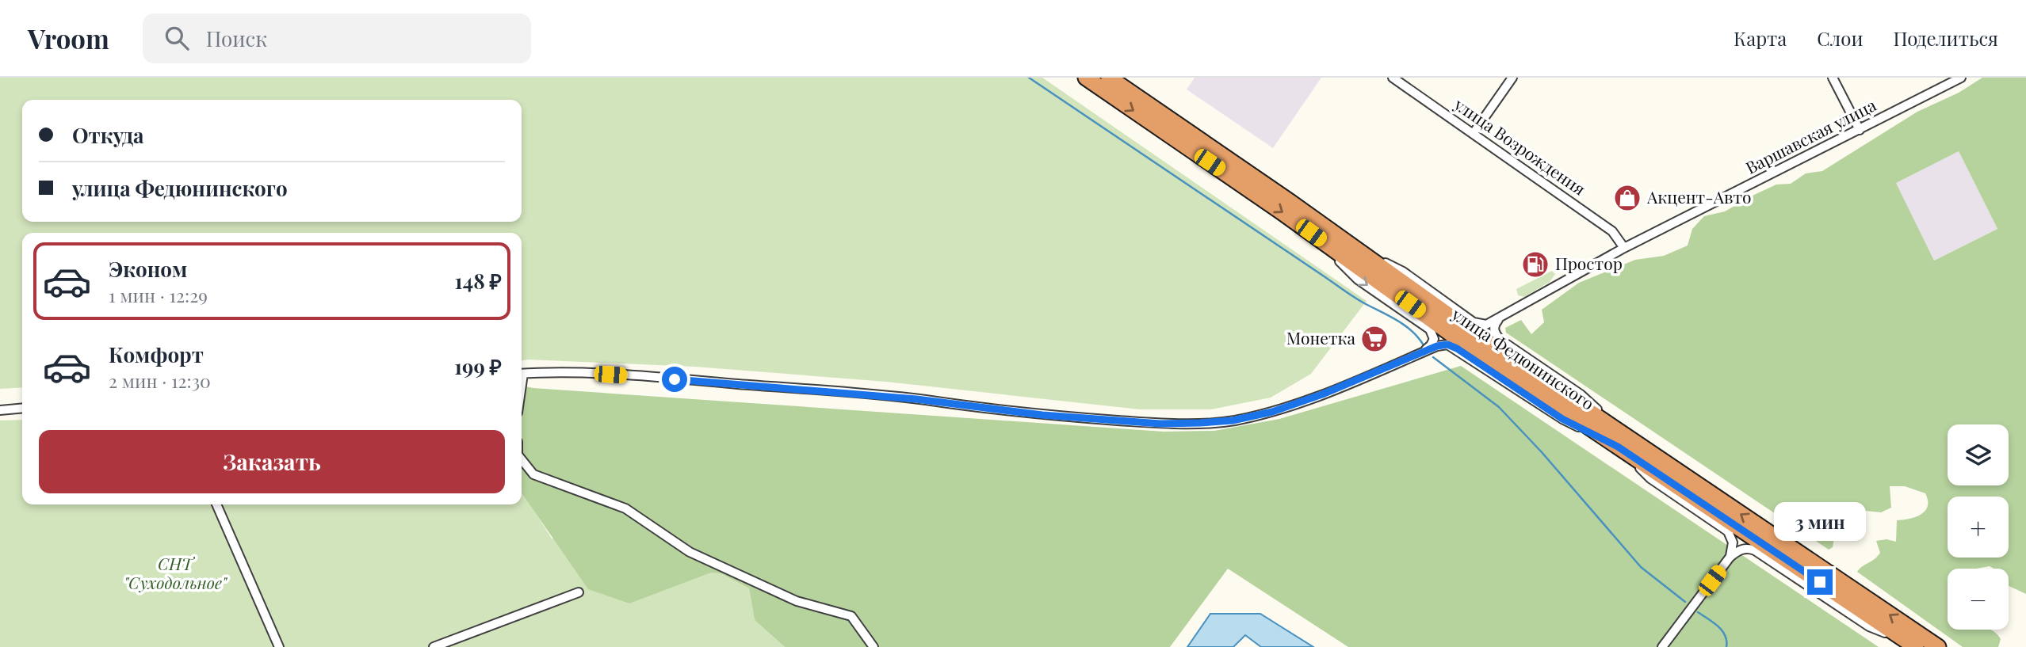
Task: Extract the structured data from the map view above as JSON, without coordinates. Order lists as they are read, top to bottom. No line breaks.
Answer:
{"streets":{"highway":["улица Федюнинского"],"street":["Варшавская улица","улица Возрождения"]},"crossings":[["Варшавская улица","улица Возрождения"]],"parks":["СНТ \"Суходольное\""],"places":{"shop":["Акцент-Авто"],"fuel station":["Простор"],"supermarket":["Монетка"]},"page":{"header":"Vroom","search":"Поиск","nav":["Карта","Слои","Поделиться"],"banner":["Откуда","улица Федюнинского"],"list":[{"name":"Эконом","note":"1 мин · 12:29","value":"148 ₽"},{"name":"Комфорт","note":"2 мин · 12:30","value":"199 ₽"}],"buttons":"Заказать","map_buttons":["+","−"],"bubble":"3 мин"}}
